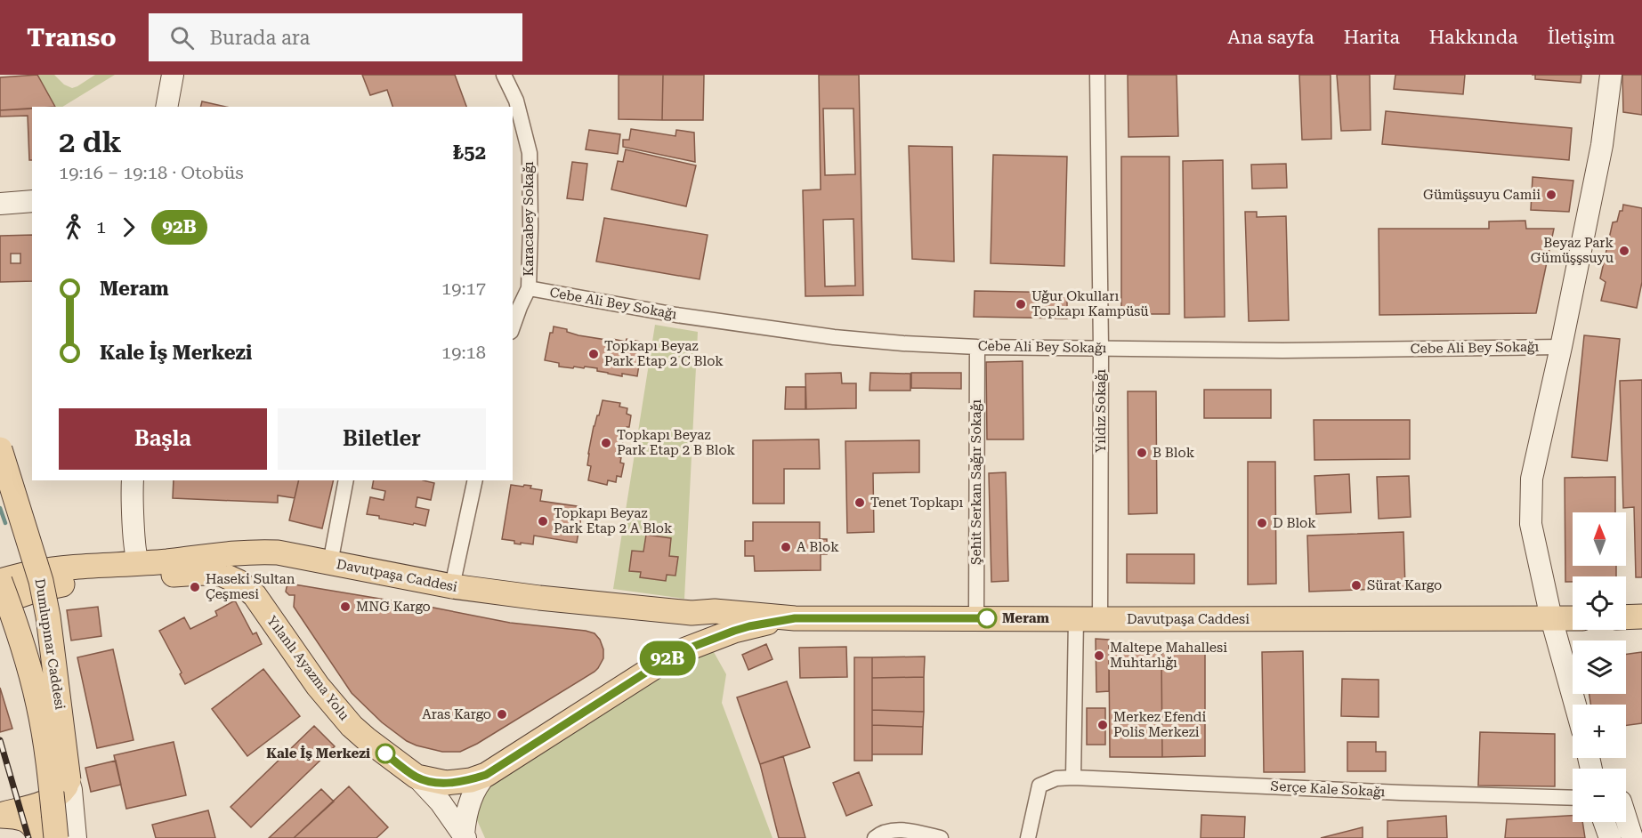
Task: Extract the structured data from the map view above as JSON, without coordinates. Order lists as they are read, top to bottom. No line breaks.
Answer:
{"streets":{"main road":["Davutpaşa Caddesi","Dumlupınar Caddesi","Yılanlı Ayazma Yolu"],"street":["Karacabey Sokağı","Cebe Ali Bey Sokağı","Yıldız Sokağı","Şehit Serkan Sağır Sokağı","Serçe Kale Sokağı"]},"crossings":[["Karacabey Sokağı","Cebe Ali Bey Sokağı"],["Cebe Ali Bey Sokağı","Yıldız Sokağı"],["Cebe Ali Bey Sokağı","Şehit Serkan Sağır Sokağı"],["Yıldız Sokağı","Davutpaşa Caddesi"],["Şehit Serkan Sağır Sokağı","Davutpaşa Caddesi"],["Davutpaşa Caddesi","Dumlupınar Caddesi"],["Davutpaşa Caddesi","Yılanlı Ayazma Yolu"]],"places":["Gümüşsuyu Camii","Beyaz Park Gümüşşsuyu","Uğur Okulları Topkapı Kampüsü","Topkapı Beyaz Park Etap 2 C Blok","Topkapı Beyaz Park Etap 2 B Blok","B Blok","Tenet Topkapı","Topkapı Beyaz Park Etap 2 A Blok","D Blok","A Blok","Sürat Kargo","Haseki Sultan Çeşmesi","MNG Kargo","Meram","Maltepe Mahallesi Muhtarlığı","Aras Kargo","Merkez Efendi Polis Merkezi","Kale İş Merkezi"],"lines":["bus line 92B"],"north":"top","page":{"header":"Transo","search":"Burada ara","nav":["Ana sayfa","Harita","Hakkında","İletişim"],"on_map":"92B","heading":["2 dk","19:16 – 19:18 · Otobüs","₺52"],"legs":["1","92B"],"list":[{"name":"Meram","value":"19:17"},{"name":"Kale İş Merkezi","value":"19:18"}],"buttons":["Başla","Biletler"],"map_buttons":["+","−"]}}
